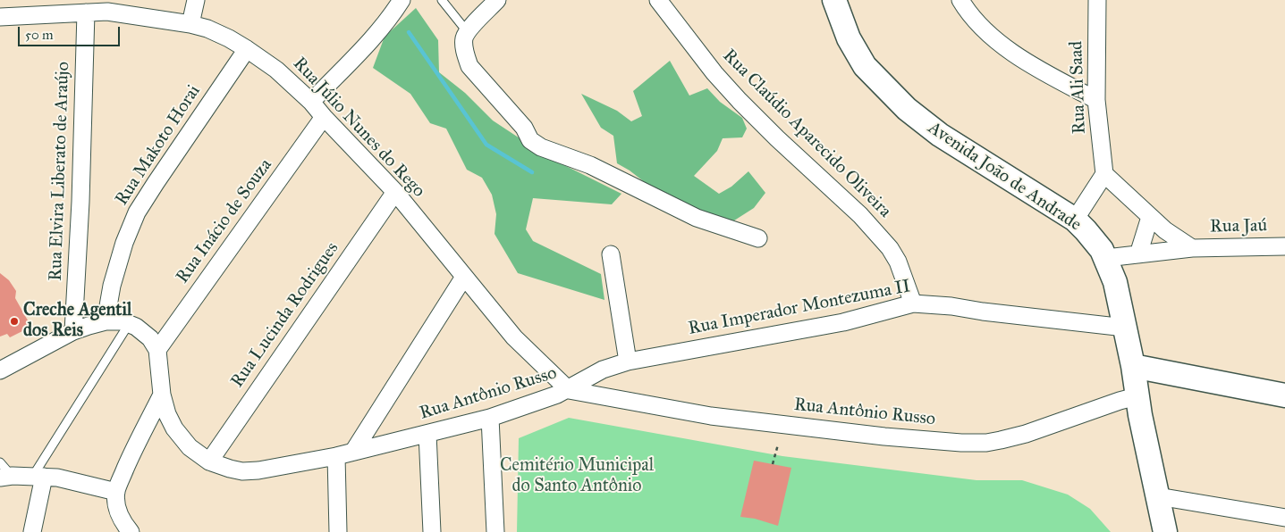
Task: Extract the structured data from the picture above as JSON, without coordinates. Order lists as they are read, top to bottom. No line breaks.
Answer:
{"streets":{"main road":["Avenida João de Andrade"],"street":["Rua Ali Saad","Rua Júlio Nunes do Rego","Rua Claúdio Aparecido Oliveira","Rua Makoto Horai","Rua Elvira Liberato de Araújo","Rua Inácio de Souza","Rua Jaú","Rua Imperador Montezuma II","Rua Lucinda Rodrigues","Rua Antônio Russo"]},"crossings":[["Rua Ali Saad","Rua Jaú"],["Rua Júlio Nunes do Rego","Rua Makoto Horai"],["Rua Júlio Nunes do Rego","Rua Elvira Liberato de Araújo"],["Rua Júlio Nunes do Rego","Rua Inácio de Souza"],["Rua Júlio Nunes do Rego","Rua Imperador Montezuma II"],["Rua Júlio Nunes do Rego","Rua Lucinda Rodrigues"],["Rua Júlio Nunes do Rego","Rua Antônio Russo"],["Rua Claúdio Aparecido Oliveira","Rua Imperador Montezuma II"],["Avenida João de Andrade","Rua Jaú"],["Avenida João de Andrade","Rua Imperador Montezuma II"],["Avenida João de Andrade","Rua Antônio Russo"],["Rua Inácio de Souza","Rua Antônio Russo"],["Rua Imperador Montezuma II","Rua Antônio Russo"],["Rua Lucinda Rodrigues","Rua Antônio Russo"]],"parks":["Cemitério Municipal do Santo Antônio"],"places":["Creche Agentil dos Reis"],"scale_bar":"50 m"}
